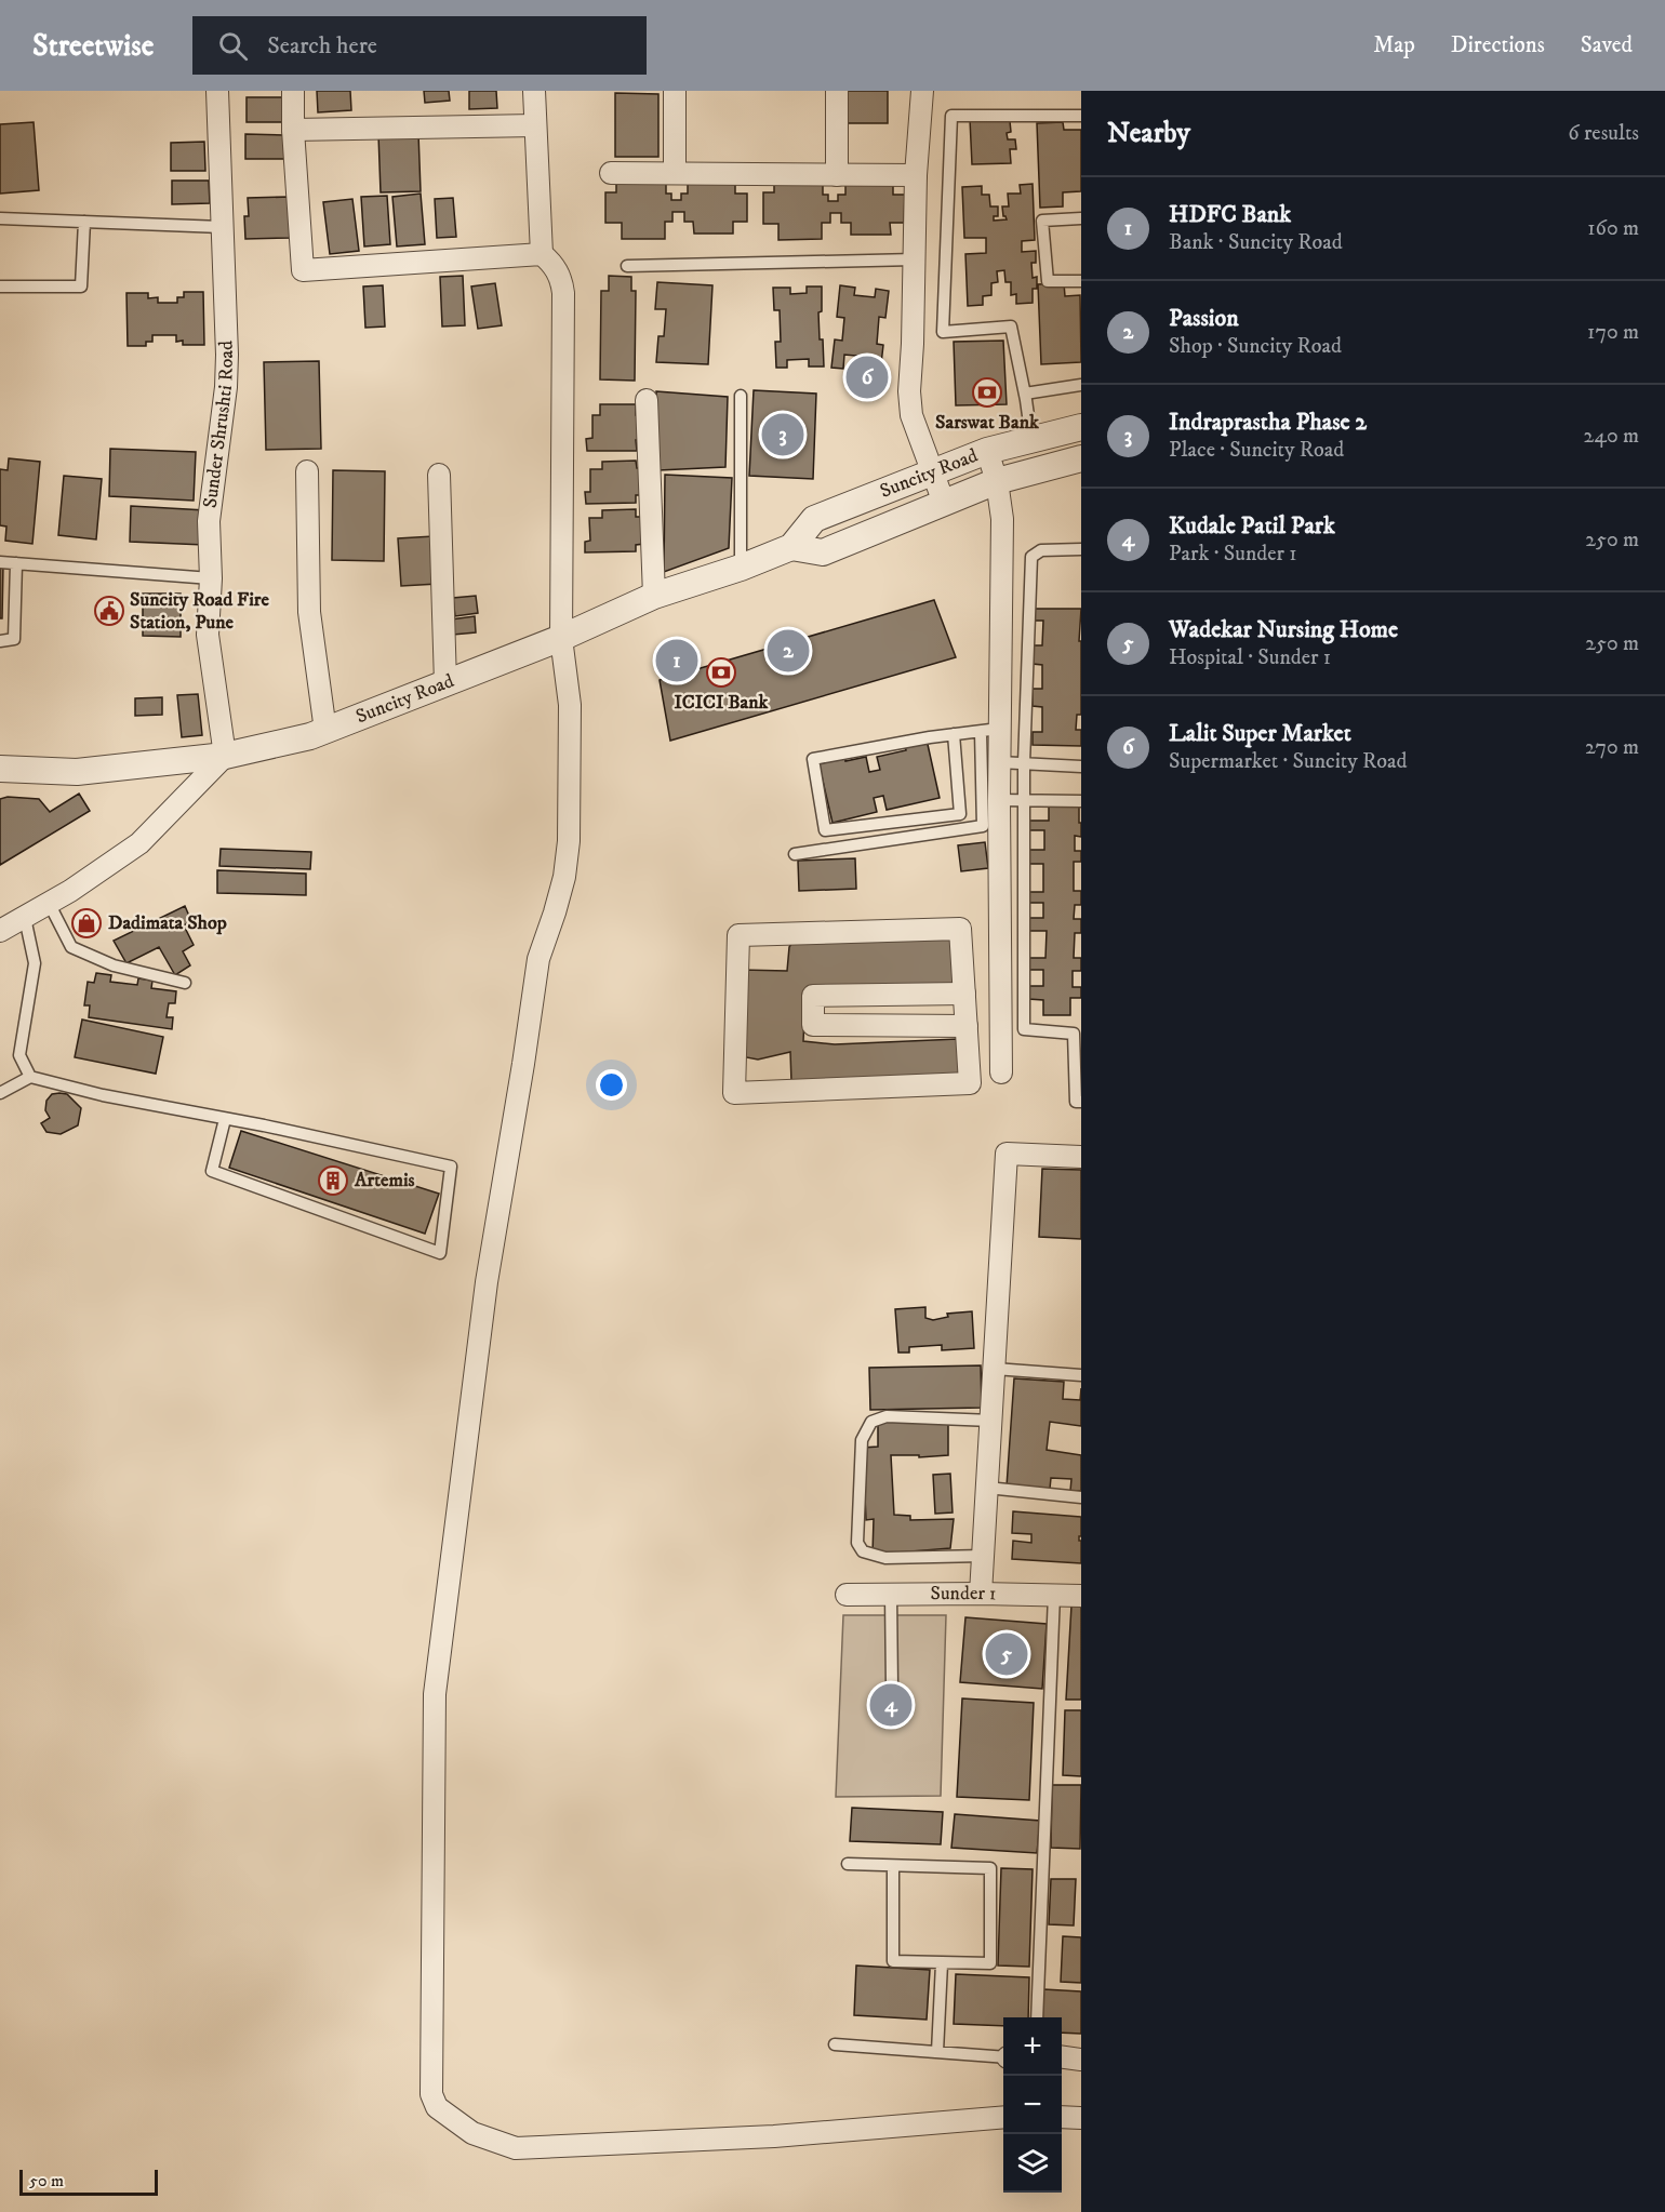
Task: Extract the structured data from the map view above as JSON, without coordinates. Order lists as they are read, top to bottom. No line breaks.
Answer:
{"streets":{"street":["Sunder Shrushti Road","Suncity Road","Sunder 1"]},"crossings":[["Sunder Shrushti Road","Suncity Road"]],"places":{"bank":["Sarswat Bank","ICICI Bank"],"public building":["Suncity Road Fire Station, Pune"],"shop":["Dadimata Shop"],"building":["Artemis"]},"scale_bar":"50 m","page":{"header":"Streetwise","search":"Search here","nav":["Map","Directions","Saved"],"heading":["Nearby","6 results"],"list":[{"mark":"1","name":"HDFC Bank","note":"Bank · Suncity Road","value":"160 m"},{"mark":"2","name":"Passion","note":"Shop · Suncity Road","value":"170 m"},{"mark":"3","name":"Indraprastha Phase 2","note":"Place · Suncity Road","value":"240 m"},{"mark":"4","name":"Kudale Patil Park","note":"Park · Sunder 1","value":"250 m"},{"mark":"5","name":"Wadekar Nursing Home","note":"Hospital · Sunder 1","value":"250 m"},{"mark":"6","name":"Lalit Super Market","note":"Supermarket · Suncity Road","value":"270 m"}],"pins":["6","3","2","1","5","4"],"map_buttons":["+","−"],"scale":"50 m"}}
